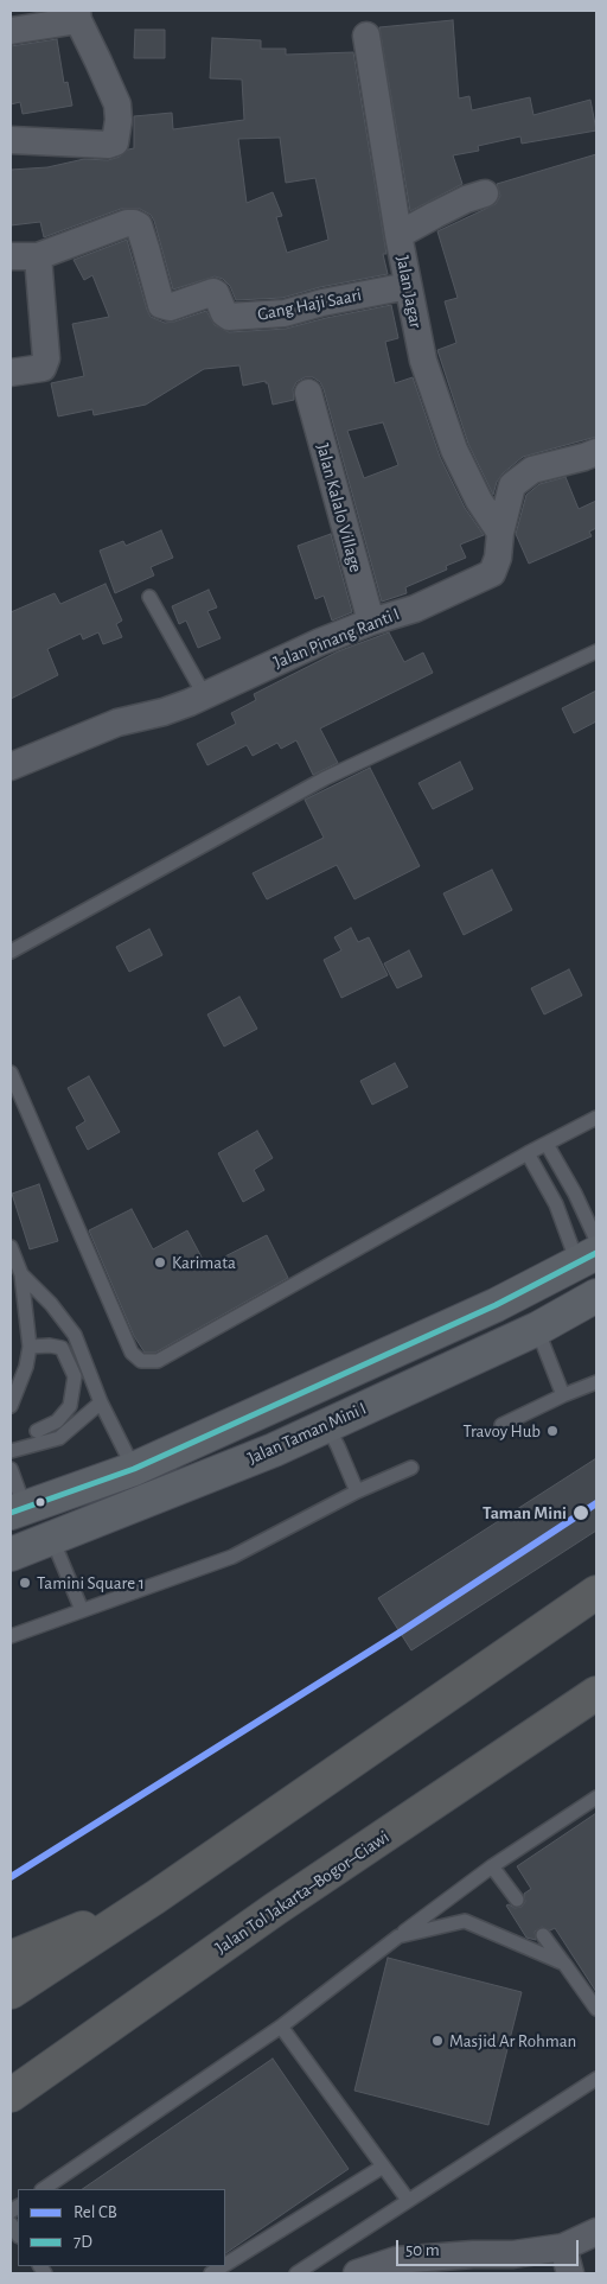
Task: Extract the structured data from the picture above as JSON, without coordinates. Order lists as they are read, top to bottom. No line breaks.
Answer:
{"streets":{"highway":["Jalan Tol Jakarta–Bogor–Ciawi"],"main road":["Jalan Taman Mini I"],"street":["Jalan Jagar","Gang Haji Saari","Jalan Kalalo Village","Jalan Pinang Ranti I"]},"crossings":[["Jalan Jagar","Gang Haji Saari"],["Jalan Jagar","Jalan Pinang Ranti I"],["Jalan Kalalo Village","Jalan Pinang Ranti I"]],"places":["Karimata","Travoy Hub","Taman Mini","Tamini Square 1","Masjid Ar Rohman"],"lines":["transit line 7D","rail line CB"],"legend":["Rel CB","7D"],"scale_bar":"50 m"}
